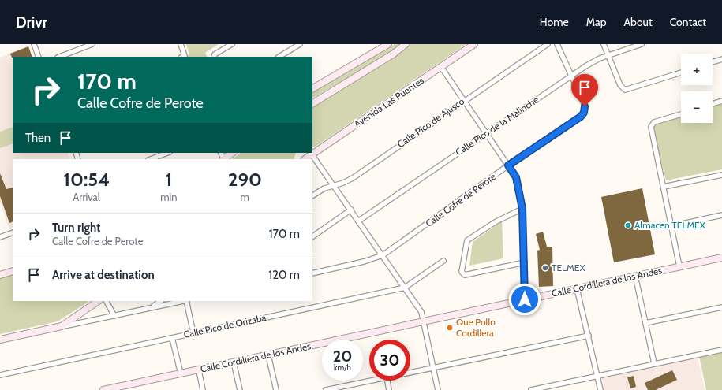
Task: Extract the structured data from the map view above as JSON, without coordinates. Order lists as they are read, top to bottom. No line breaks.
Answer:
{"streets":{"street":["Avenida Las Puentes","Calle Pico de Ajusco","Calle Pico de la Malinche","Calle Cofre de Perote","Calle Cordillera de los Andes","Calle Pico de Orizaba"]},"crossings":[["Calle Pico de la Malinche","Calle Cofre de Perote"]],"places":["Almacen TELMEX","TELMEX","Que Pollo Cordillera"],"page":{"header":"Drivr","nav":["Home","Map","About","Contact"],"map_buttons":["+","−"],"turn":["170 m","Calle Cofre de Perote"],"then":"Then","eta":["10:54","Arrival","1","min","290","m"],"list":[{"name":"Turn right","note":"Calle Cofre de Perote","value":"170 m"},{"name":"Arrive at destination","value":"120 m"}],"speed":"20 km/h","limit":"30"}}
